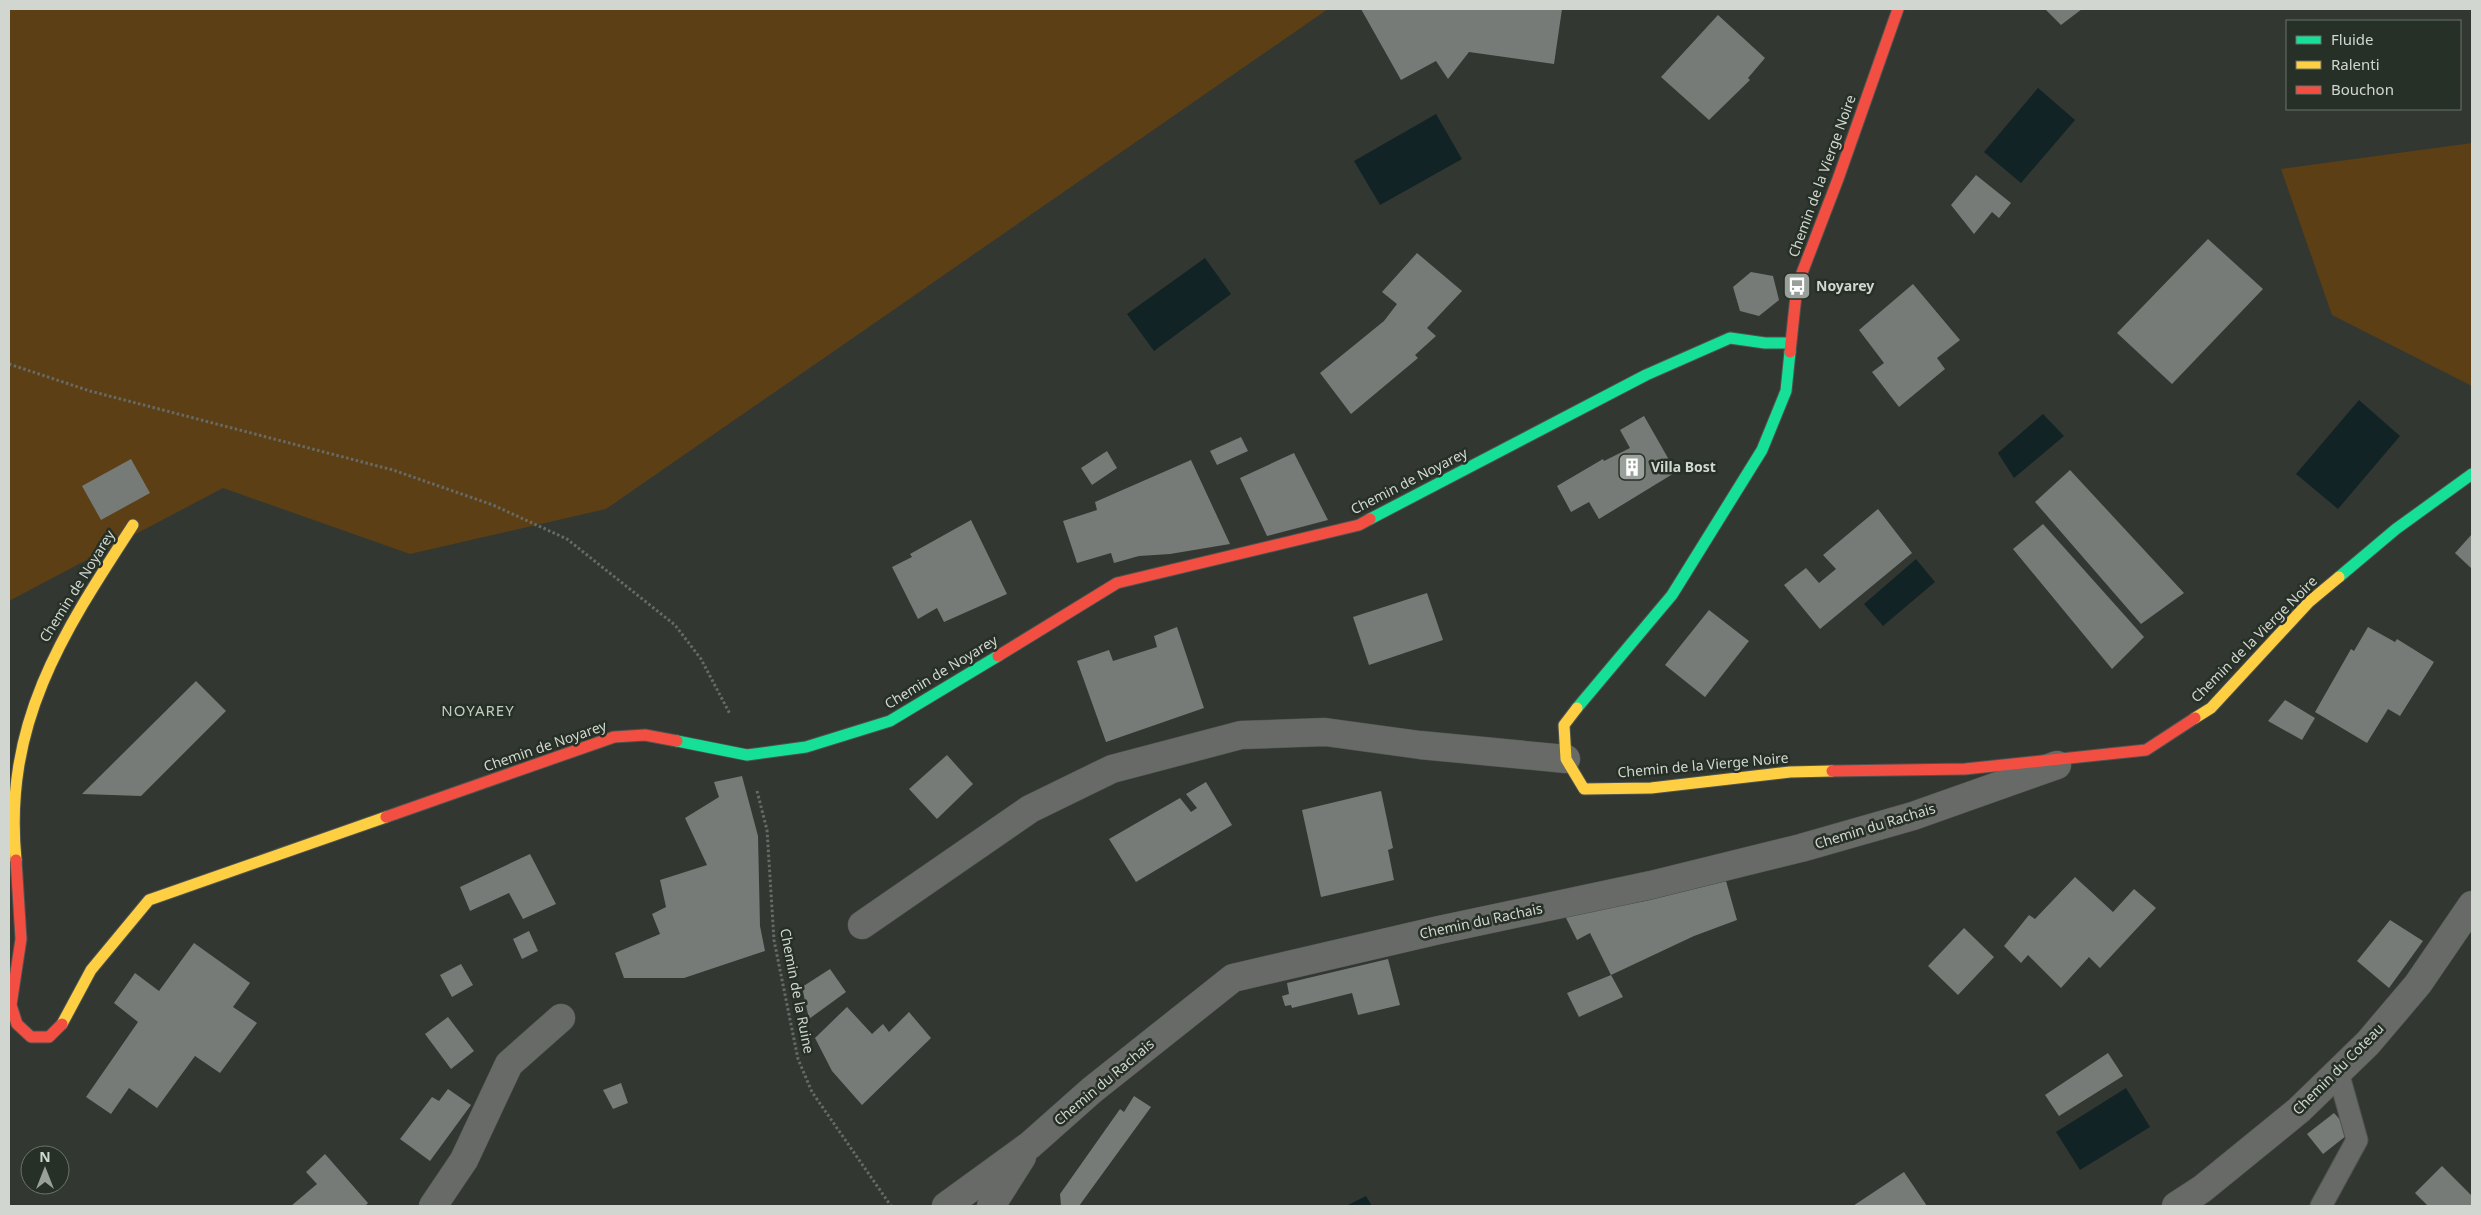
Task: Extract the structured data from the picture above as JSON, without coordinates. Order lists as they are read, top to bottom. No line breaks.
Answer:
{"streets":{"street":["Chemin de la Vierge Noire","Chemin de Noyarey","Chemin du Rachais","Chemin du Coteau"],"path":["Chemin de la Ruine"]},"crossings":[["Chemin de la Vierge Noire","Chemin de Noyarey"],["Chemin de la Vierge Noire","Chemin du Rachais"],["Chemin de Noyarey","Chemin de la Ruine"]],"districts":["NOYAREY"],"places":{"bus stop":["Noyarey"],"building":["Villa Bost"]},"legend":["Fluide","Ralenti","Bouchon"],"north":"top"}
